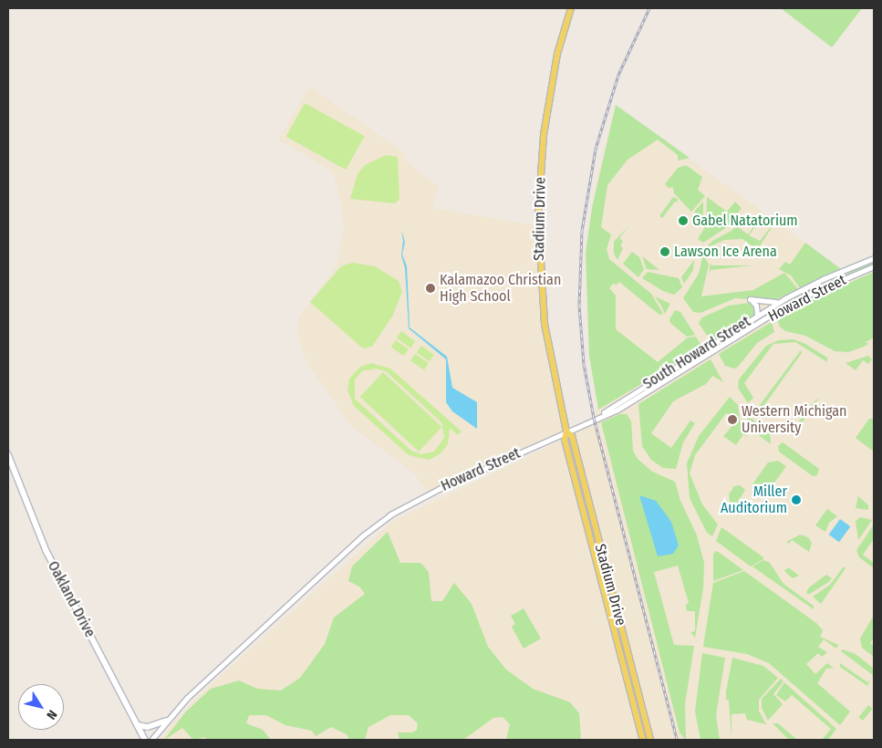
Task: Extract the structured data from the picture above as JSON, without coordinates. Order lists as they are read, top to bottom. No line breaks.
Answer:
{"streets":{"main road":["Stadium Drive","Oakland Drive"],"street":["Howard Street","South Howard Street"]},"crossings":[["Stadium Drive","Howard Street"],["Howard Street","South Howard Street"]],"places":["Gabel Natatorium","Lawson Ice Arena","Kalamazoo Christian High School","Western Michigan University","Miller Auditorium"],"north":"bottom right"}
